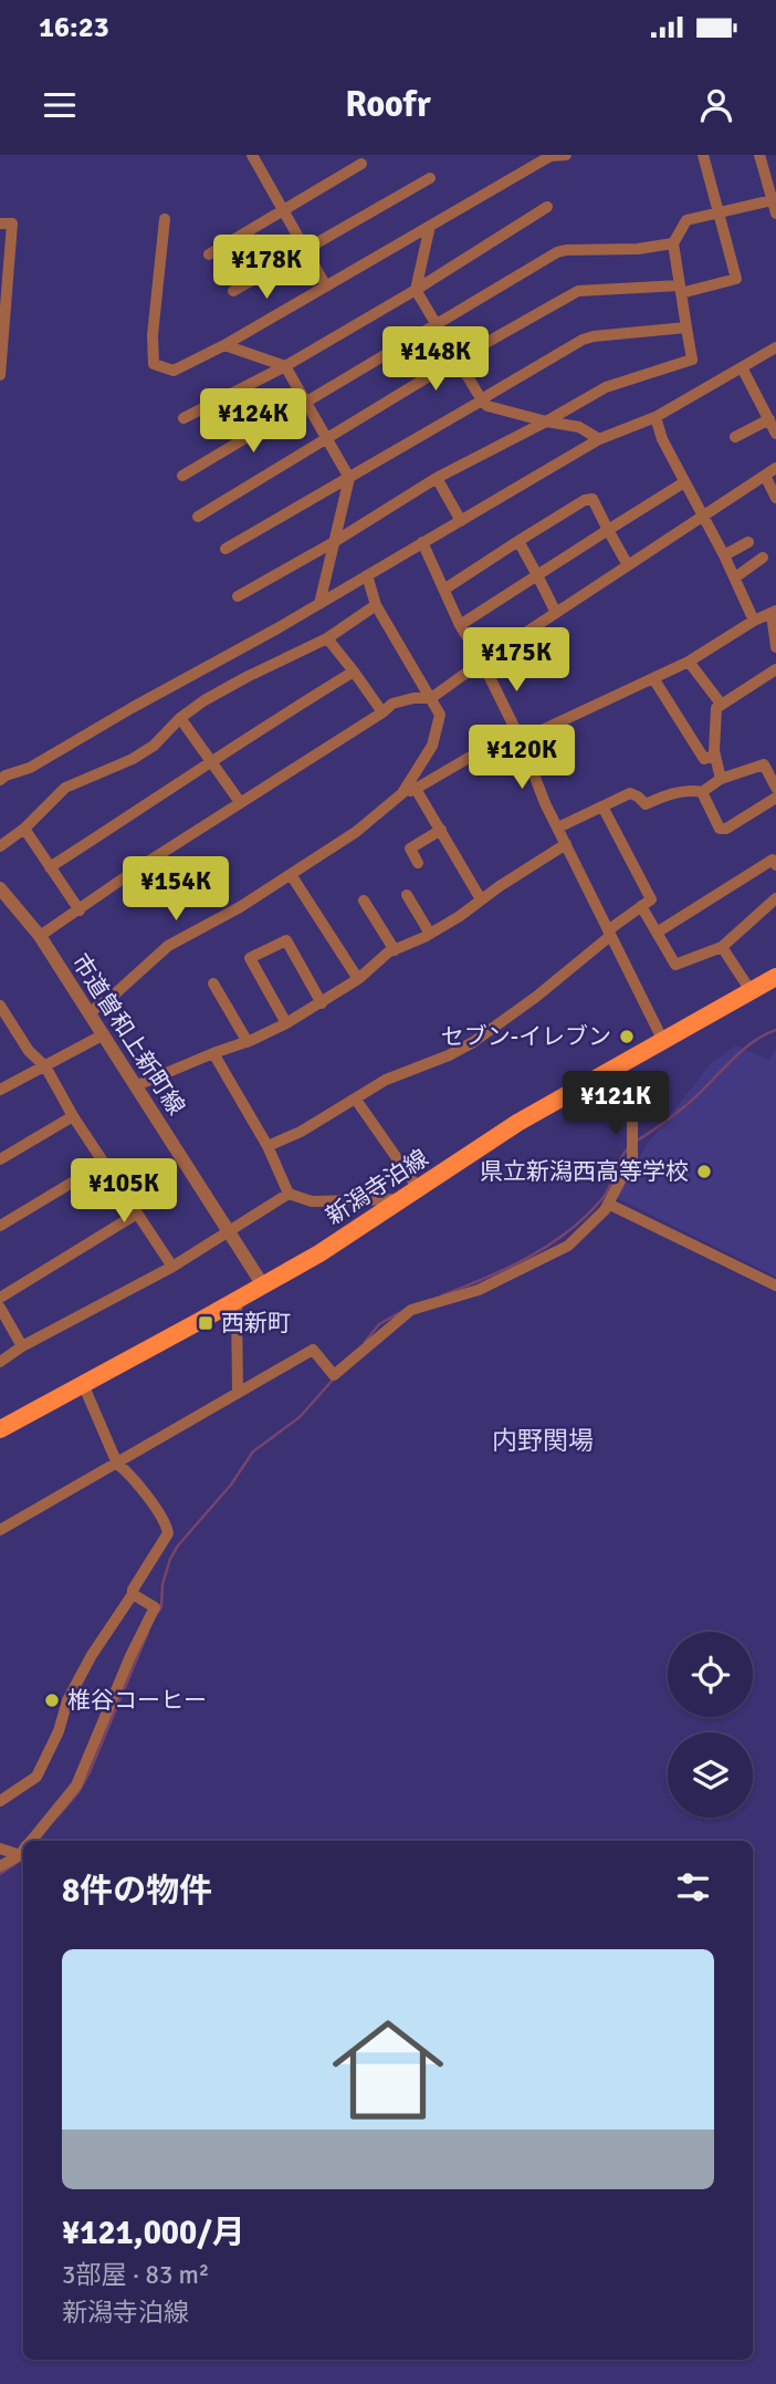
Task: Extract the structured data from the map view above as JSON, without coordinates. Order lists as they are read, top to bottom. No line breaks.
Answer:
{"streets":{"main road":["新潟寺泊線"],"street":["市道曽和上新町線"]},"crossings":[["市道曽和上新町線","新潟寺泊線"]],"districts":["内野関場"],"places":{"other":["セブン-イレブン","県立新潟西高等学校","椎谷コーヒー"],"transit":["西新町"]},"page":{"status":"16:23","header":"Roofr","price":["¥178K","¥148K","¥124K","¥175K","¥120K","¥154K","¥121K","¥105K"],"heading":"8件の物件","list":[{"name":"¥121,000/月","note":"3部屋 · 83 m² · 新潟寺泊線"}]}}
